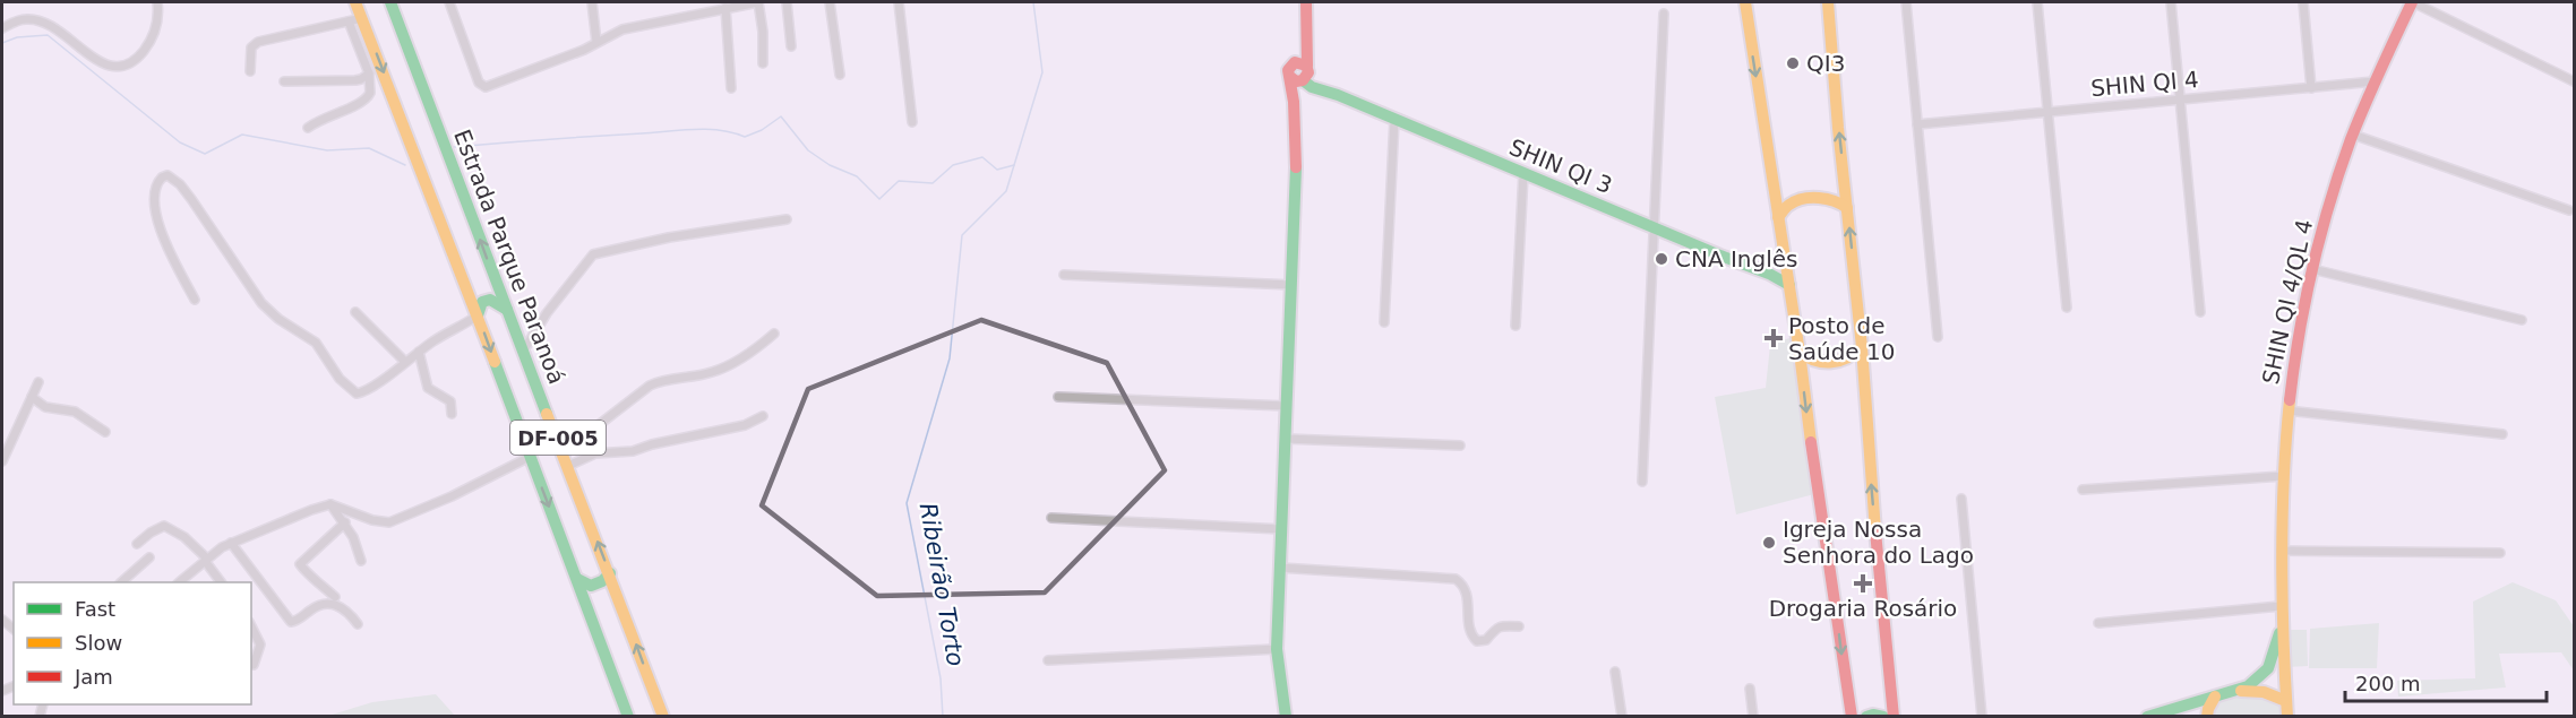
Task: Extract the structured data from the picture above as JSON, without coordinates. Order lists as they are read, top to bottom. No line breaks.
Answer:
{"streets":{"main road":["SHIN QI 3","Estrada Parque Paranoá","SHIN QI 4/QL 4","DF-005"],"street":["SHIN QI 4"]},"crossings":[["SHIN QI 4","SHIN QI 4/QL 4"]],"water":["Ribeirão Torto"],"places":{"other":["QI3","CNA Inglês","Igreja Nossa Senhora do Lago"],"health":["Posto de Saúde 10","Drogaria Rosário"]},"legend":["Fast","Slow","Jam"],"scale_bar":"200 m"}
